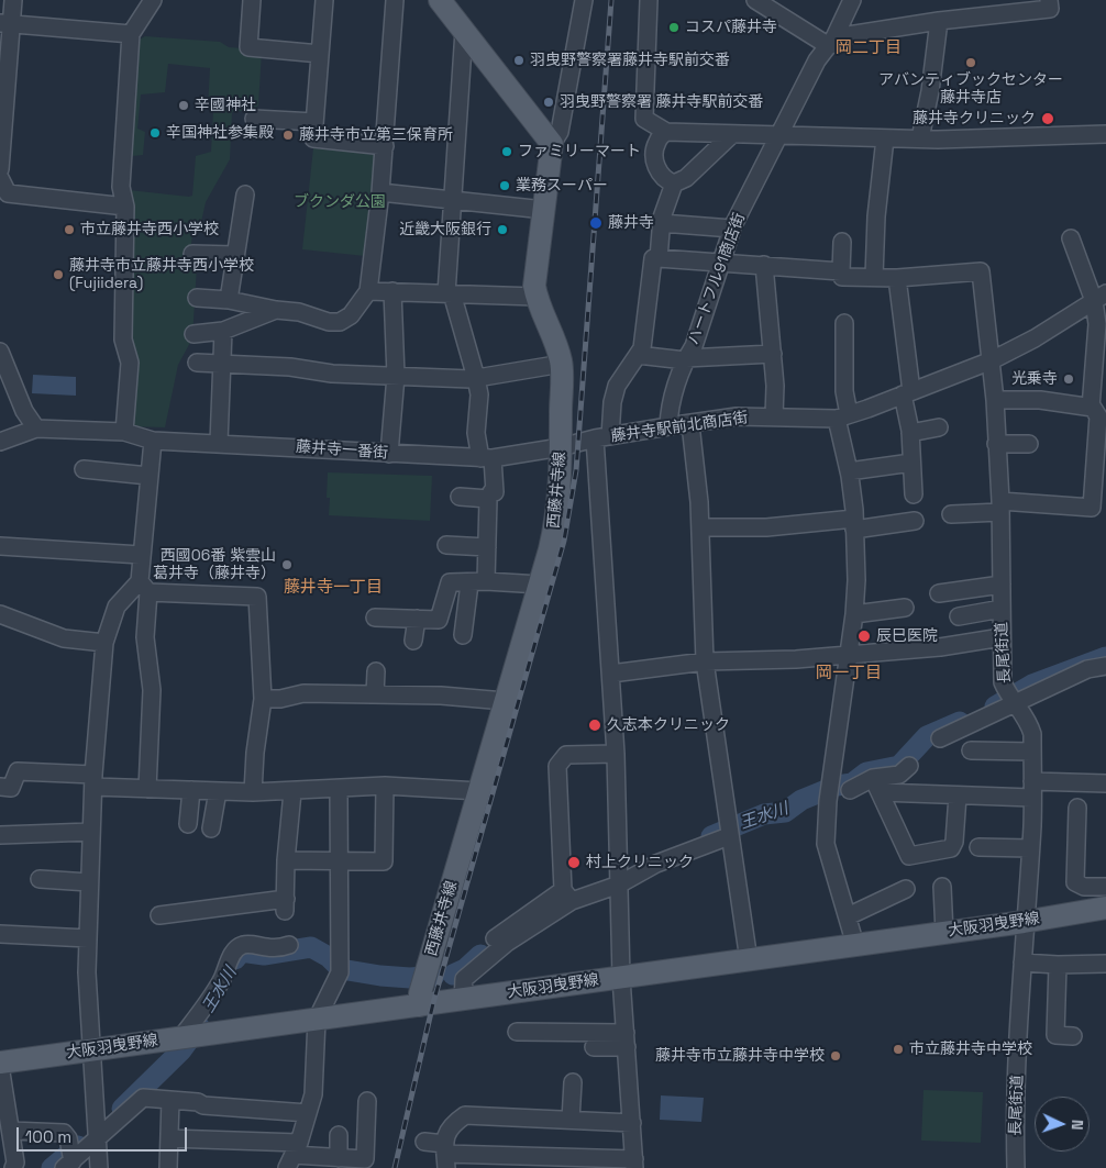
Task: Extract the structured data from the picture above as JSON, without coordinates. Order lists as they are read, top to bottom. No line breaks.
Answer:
{"streets":{"main road":["西藤井寺線","大阪羽曳野線"],"street":["ハートフル91商店街","藤井寺駅前北商店街","藤井寺一番街","長尾街道"]},"crossings":[["ハートフル91商店街","藤井寺駅前北商店街"],["藤井寺駅前北商店街","藤井寺一番街"],["藤井寺駅前北商店街","西藤井寺線"],["藤井寺一番街","西藤井寺線"],["西藤井寺線","大阪羽曳野線"],["長尾街道","大阪羽曳野線"]],"districts":["岡二丁目","藤井寺一丁目","岡一丁目"],"water":["王水川"],"parks":["ブクンダ公園"],"places":["コスパ藤井寺","羽曳野警察署藤井寺駅前交番","アバンティブックセンター 藤井寺店","羽曳野警察署 藤井寺駅前交番","辛國神社","藤井寺クリニック","辛国神社参集殿","藤井寺市立第三保育所","ファミリーマート","業務スーパー","藤井寺","市立藤井寺西小学校","近畿大阪銀行","藤井寺市立藤井寺西小学校 (Fujiidera)","光乗寺","西國06番 紫雲山 葛井寺（藤井寺）","辰巳医院","久志本クリニック","村上クリニック","市立藤井寺中学校","藤井寺市立藤井寺中学校"],"scale_bar":"100 m","north":"right"}
